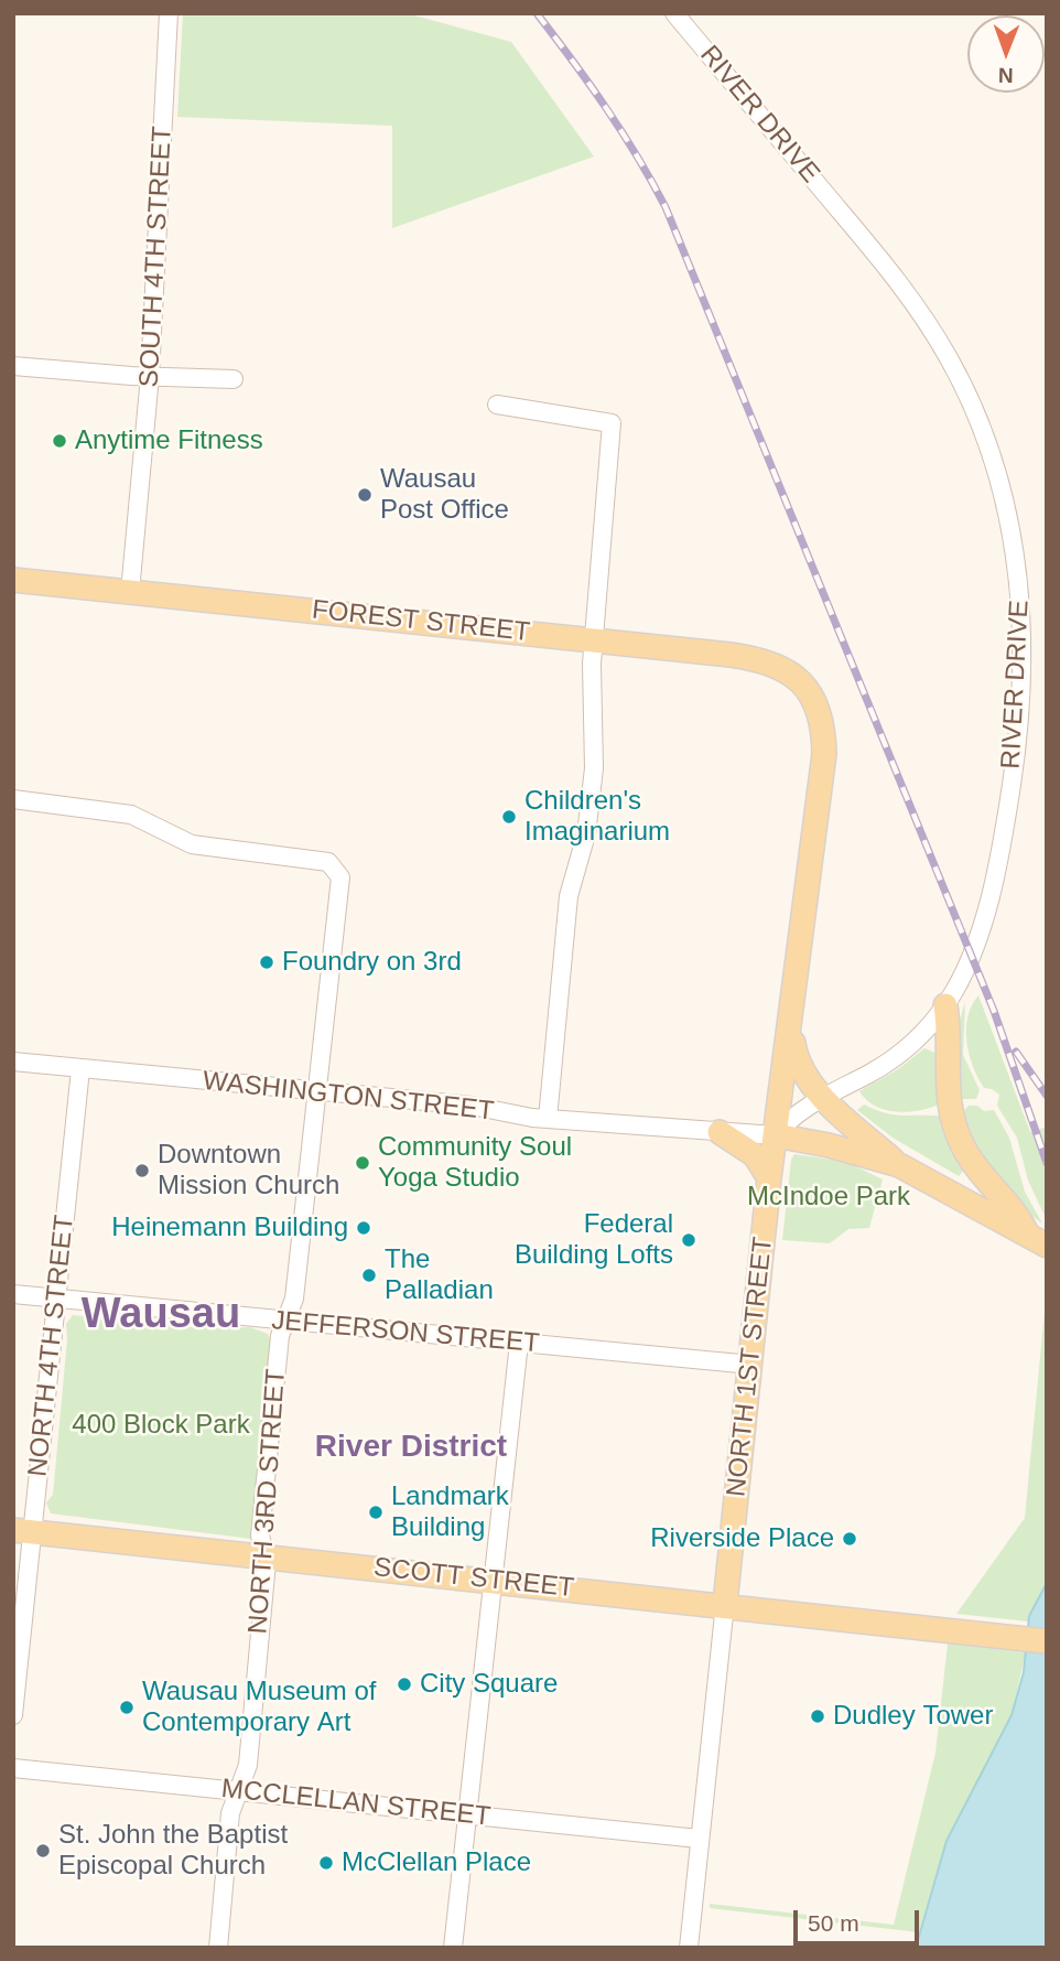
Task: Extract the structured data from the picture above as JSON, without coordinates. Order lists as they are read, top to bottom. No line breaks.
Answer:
{"streets":{"main road":["FOREST STREET","NORTH 1ST STREET","SCOTT STREET"],"street":["RIVER DRIVE","SOUTH 4TH STREET","WASHINGTON STREET","JEFFERSON STREET","NORTH 4TH STREET","NORTH 3RD STREET","MCCLELLAN STREET"]},"crossings":[["RIVER DRIVE","WASHINGTON STREET"],["RIVER DRIVE","NORTH 1ST STREET"],["SOUTH 4TH STREET","FOREST STREET"],["FOREST STREET","NORTH 1ST STREET"],["WASHINGTON STREET","NORTH 4TH STREET"],["WASHINGTON STREET","NORTH 1ST STREET"],["WASHINGTON STREET","NORTH 3RD STREET"],["JEFFERSON STREET","NORTH 4TH STREET"],["JEFFERSON STREET","NORTH 1ST STREET"],["JEFFERSON STREET","NORTH 3RD STREET"],["NORTH 4TH STREET","SCOTT STREET"],["NORTH 1ST STREET","SCOTT STREET"],["NORTH 1ST STREET","MCCLELLAN STREET"],["NORTH 3RD STREET","SCOTT STREET"],["NORTH 3RD STREET","MCCLELLAN STREET"]],"districts":["Wausau","River District"],"parks":["McIndoe Park","400 Block Park"],"places":["Anytime Fitness","Wausau Post Office","Children's Imaginarium","Foundry on 3rd","Community Soul Yoga Studio","Downtown Mission Church","Heinemann Building","Federal Building Lofts","The Palladian","Landmark Building","Riverside Place","City Square","Wausau Museum of Contemporary Art","Dudley Tower","St. John the Baptist Episcopal Church","McClellan Place"],"scale_bar":"50 m","north":"bottom"}
